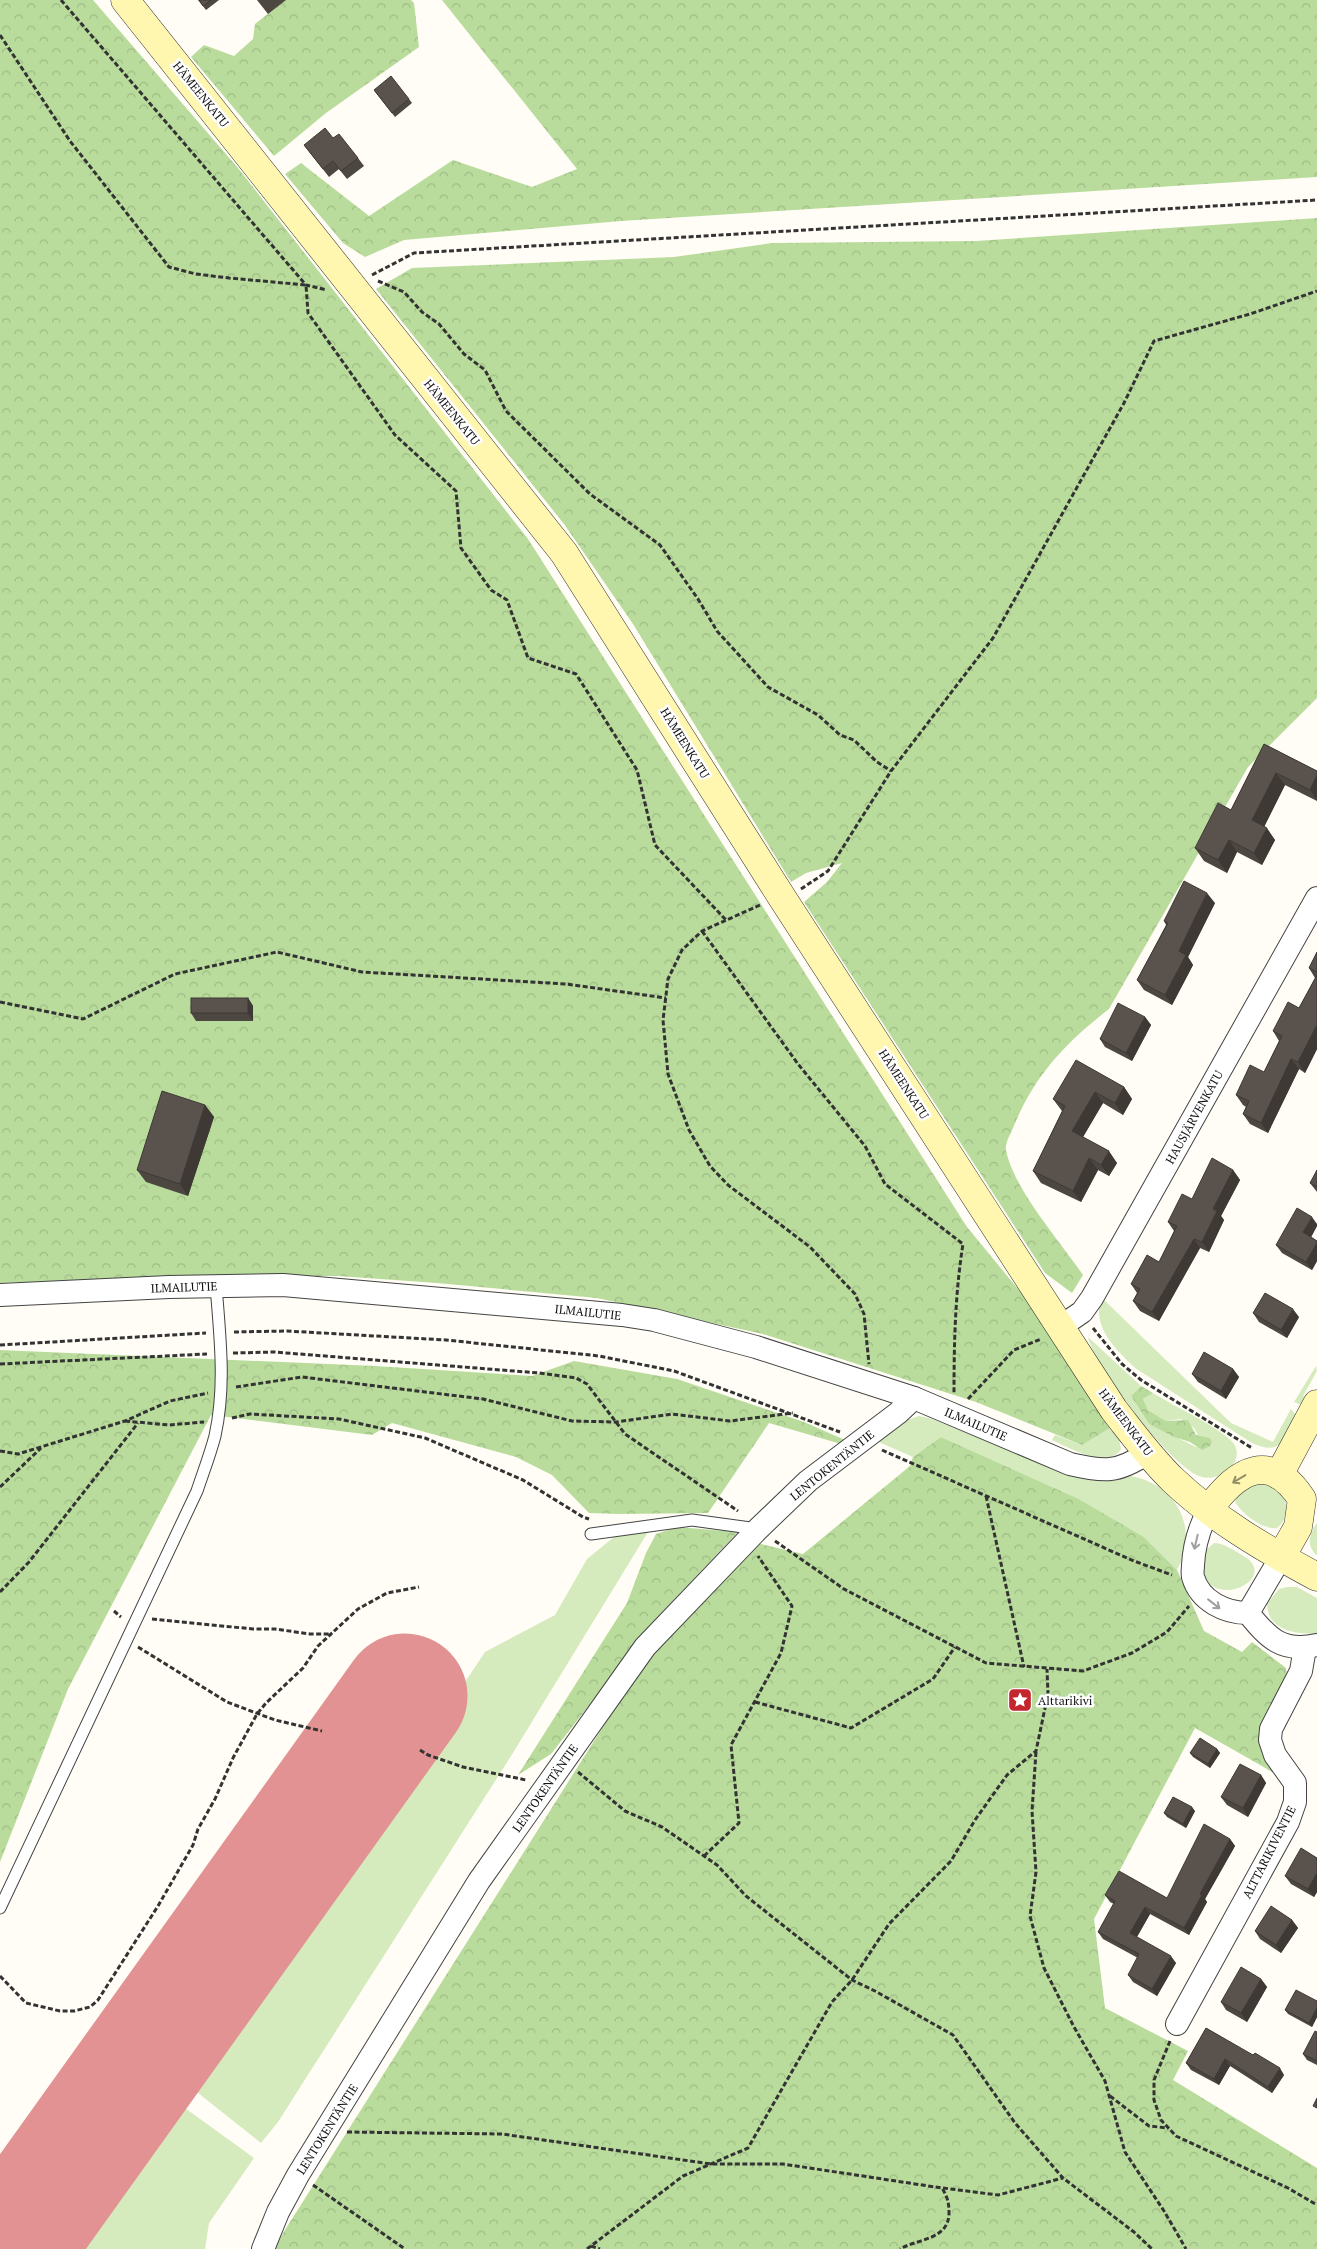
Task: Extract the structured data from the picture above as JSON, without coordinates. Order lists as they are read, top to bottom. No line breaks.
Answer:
{"streets":{"main road":["HÄMEENKATU"],"street":["HAUSJÄRVENKATU","ILMAILUTIE","LENTOKENTÄNTIE","ALTTARIKIVENTIE"]},"crossings":[["HÄMEENKATU","HAUSJÄRVENKATU"],["HÄMEENKATU","ILMAILUTIE"],["ILMAILUTIE","LENTOKENTÄNTIE"]],"places":{"place":["Alttarikivi"]}}
